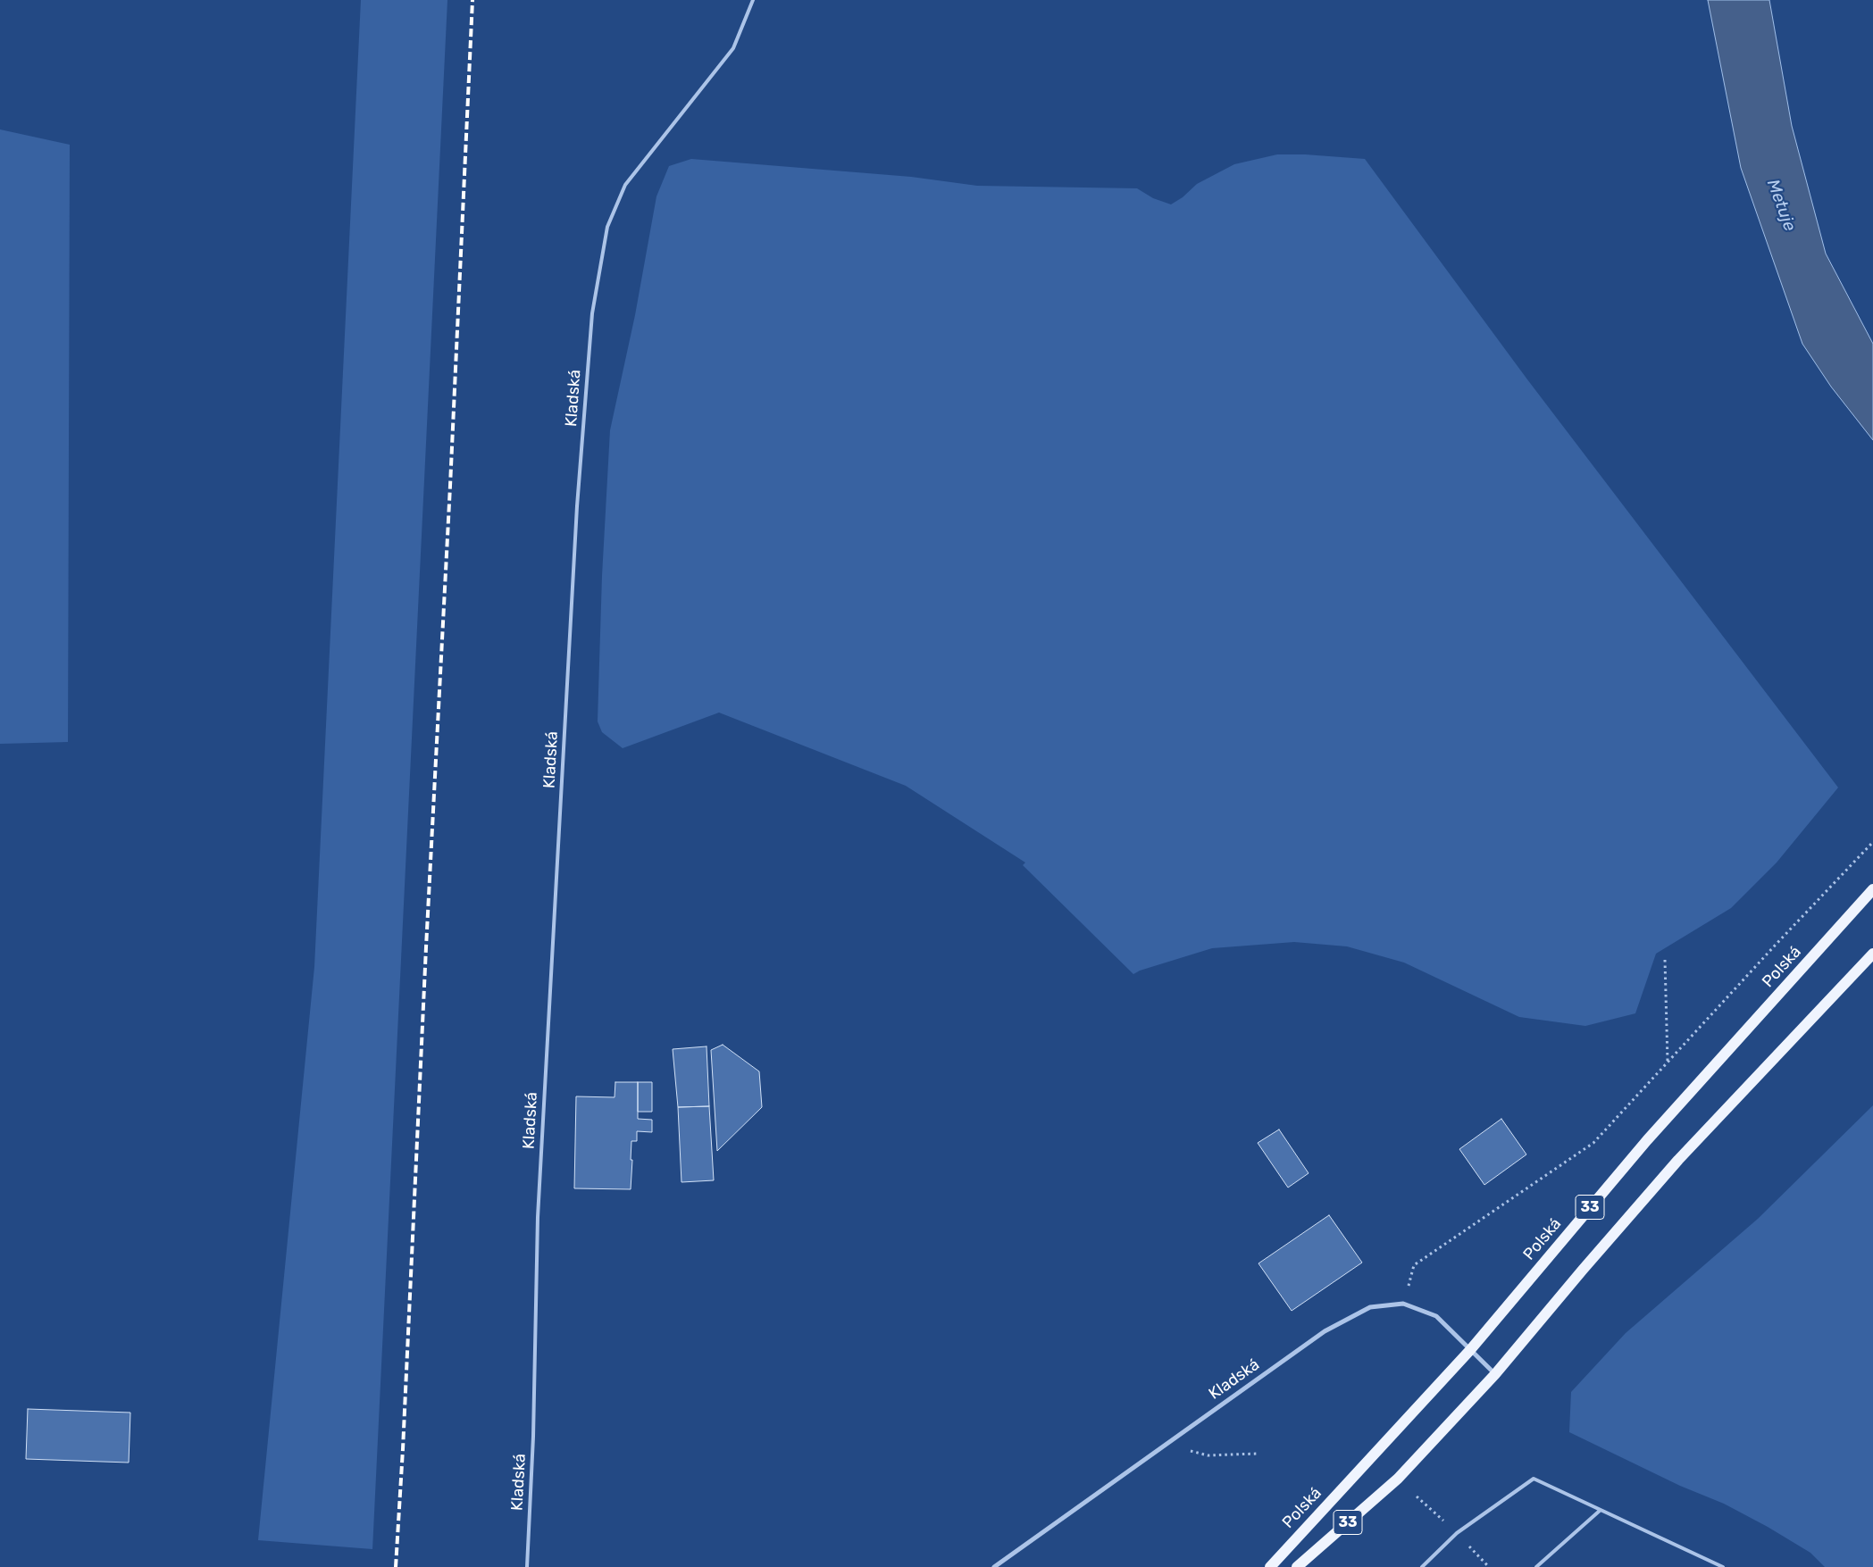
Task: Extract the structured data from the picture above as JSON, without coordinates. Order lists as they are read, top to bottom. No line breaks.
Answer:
{"streets":{"main road":["Polská","33"],"street":["Kladská"]},"crossings":[["Kladská","Polská"],["Kladská","33"]],"water":["Metuje"]}
